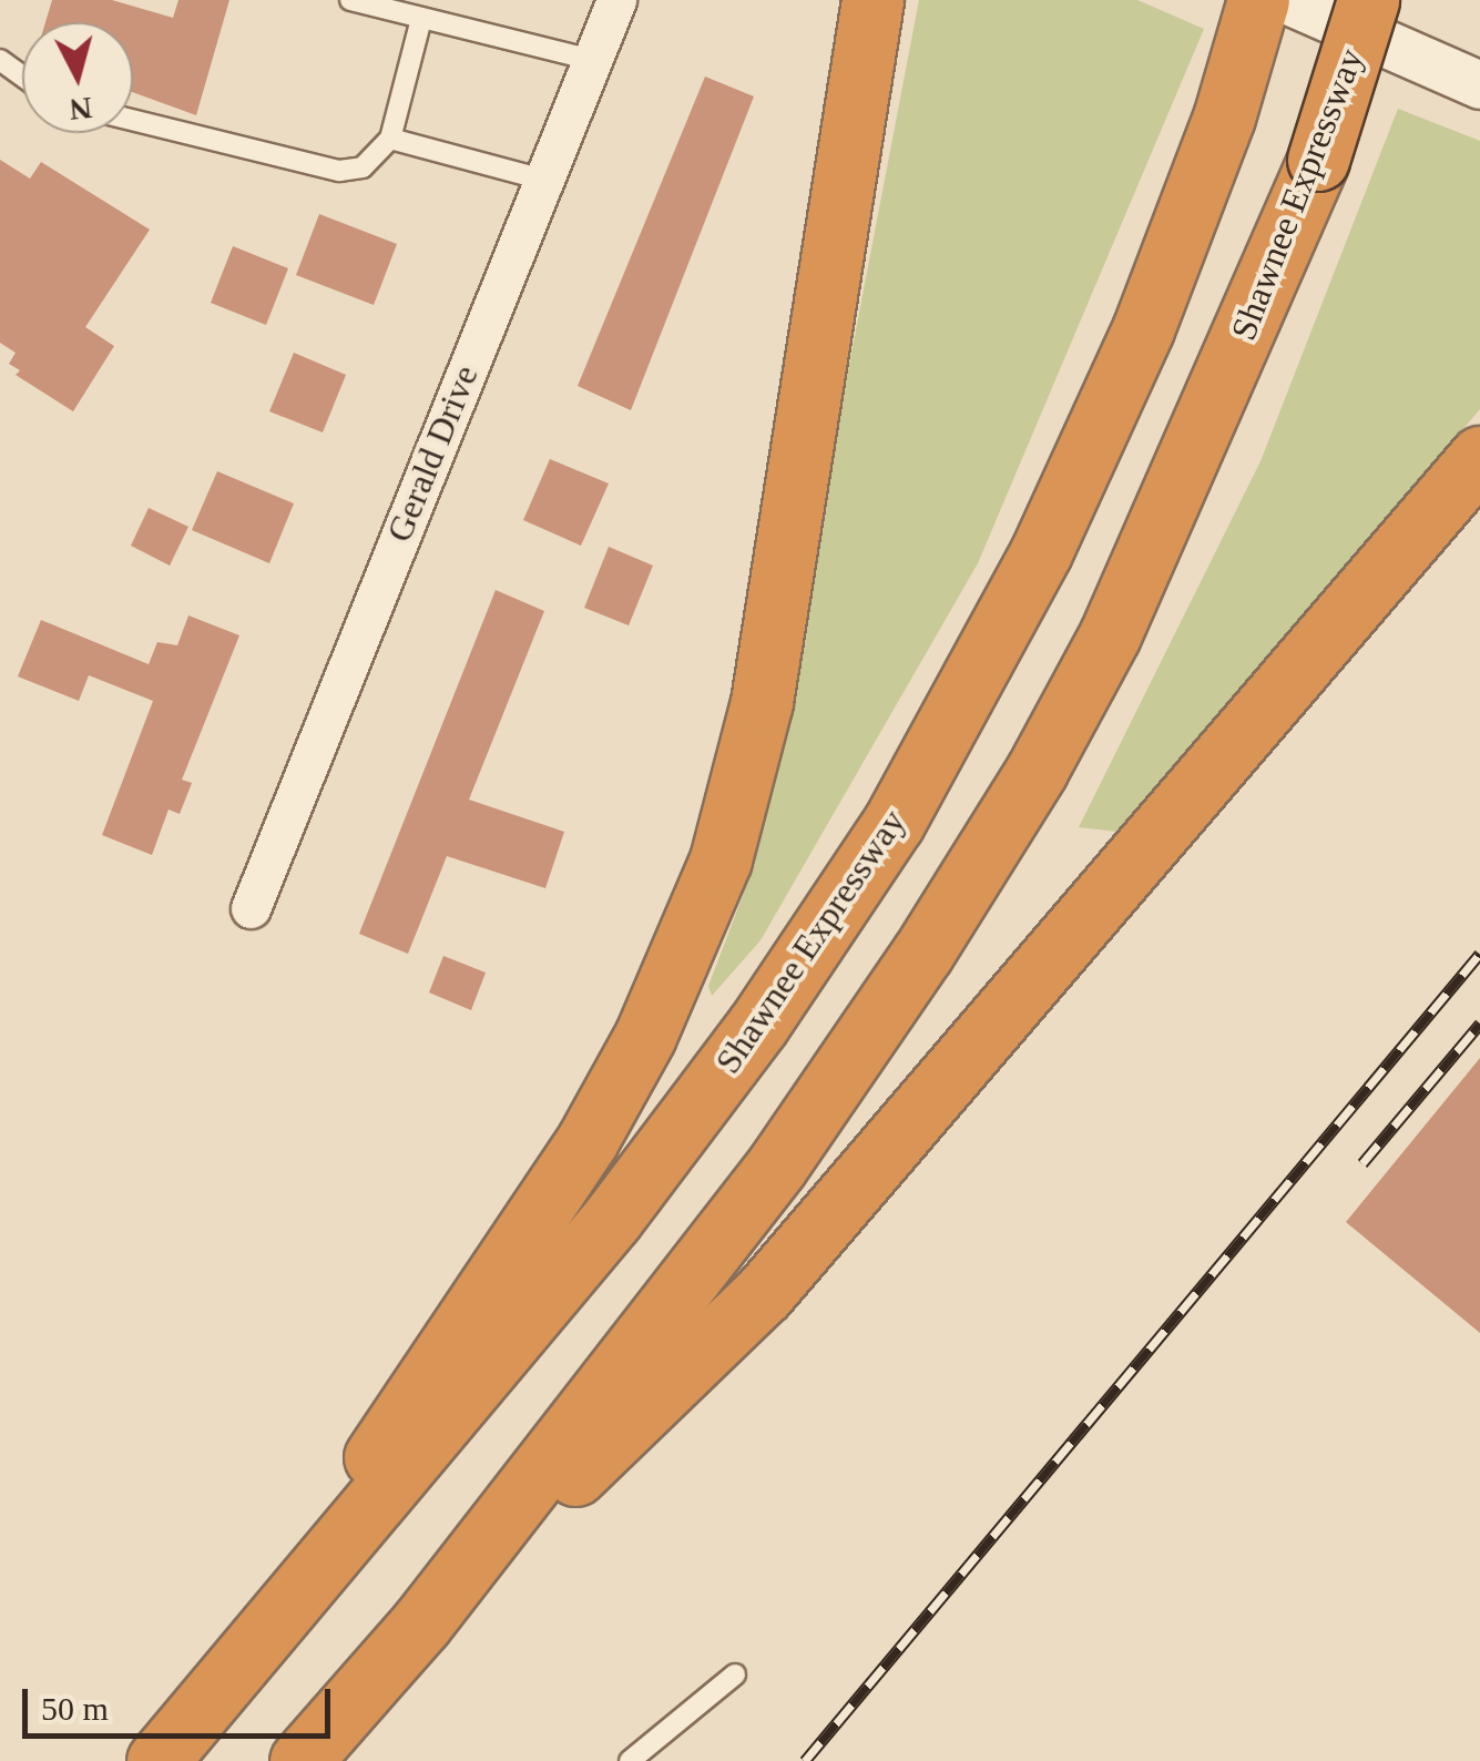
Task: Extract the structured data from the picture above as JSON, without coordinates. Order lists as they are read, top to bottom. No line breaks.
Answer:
{"streets":{"highway":["Shawnee Expressway"],"street":["Gerald Drive"]},"scale_bar":"50 m","north":"bottom"}
